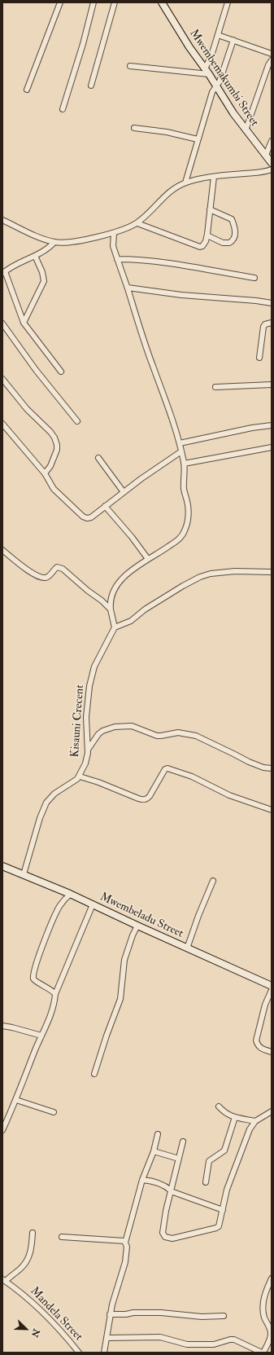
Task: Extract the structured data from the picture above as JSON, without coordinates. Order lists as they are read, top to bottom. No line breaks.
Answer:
{"streets":{"street":["Mwembemakumbi Street","Kisauni Crecent","Mwembeladu Street","Mandela Street"]},"north":"bottom right"}
